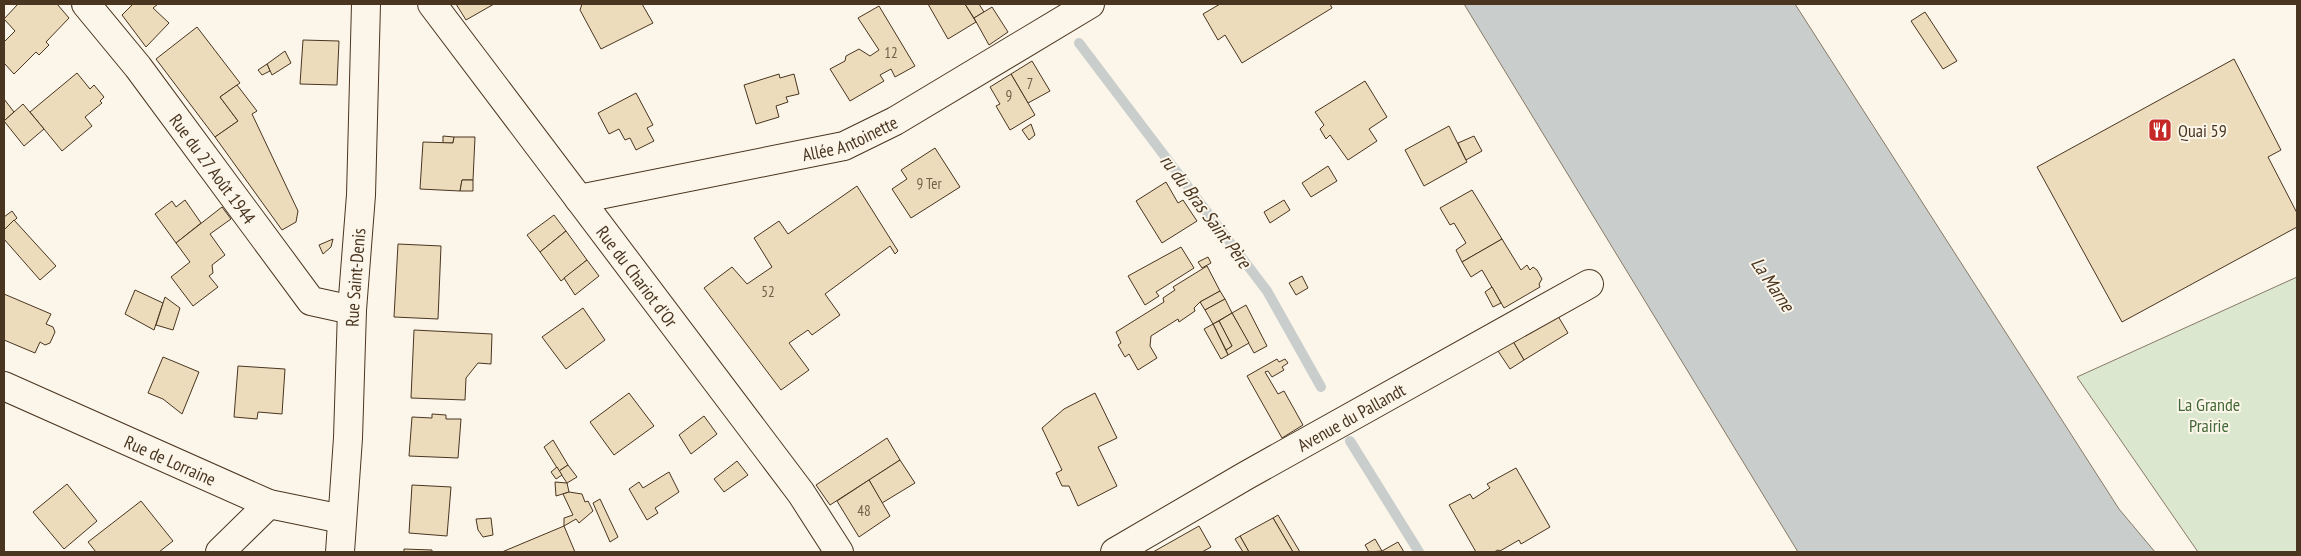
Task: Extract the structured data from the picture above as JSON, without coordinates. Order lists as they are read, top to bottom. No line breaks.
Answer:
{"streets":{"street":["Allée Antoinette","Rue du 27 Août 1944","Rue du Chariot d'Or","Rue Saint-Denis","Avenue du Pallandt","Rue de Lorraine"]},"crossings":[["Allée Antoinette","Rue du Chariot d'Or"],["Rue du 27 Août 1944","Rue Saint-Denis"],["Rue Saint-Denis","Rue de Lorraine"]],"water":["ru du Bras Saint Père","La Marne"],"parks":["La Grande Prairie"],"places":{"restaurant":["Quai 59"]},"house_numbers":["12","7","9","9 Ter","52","48"]}
